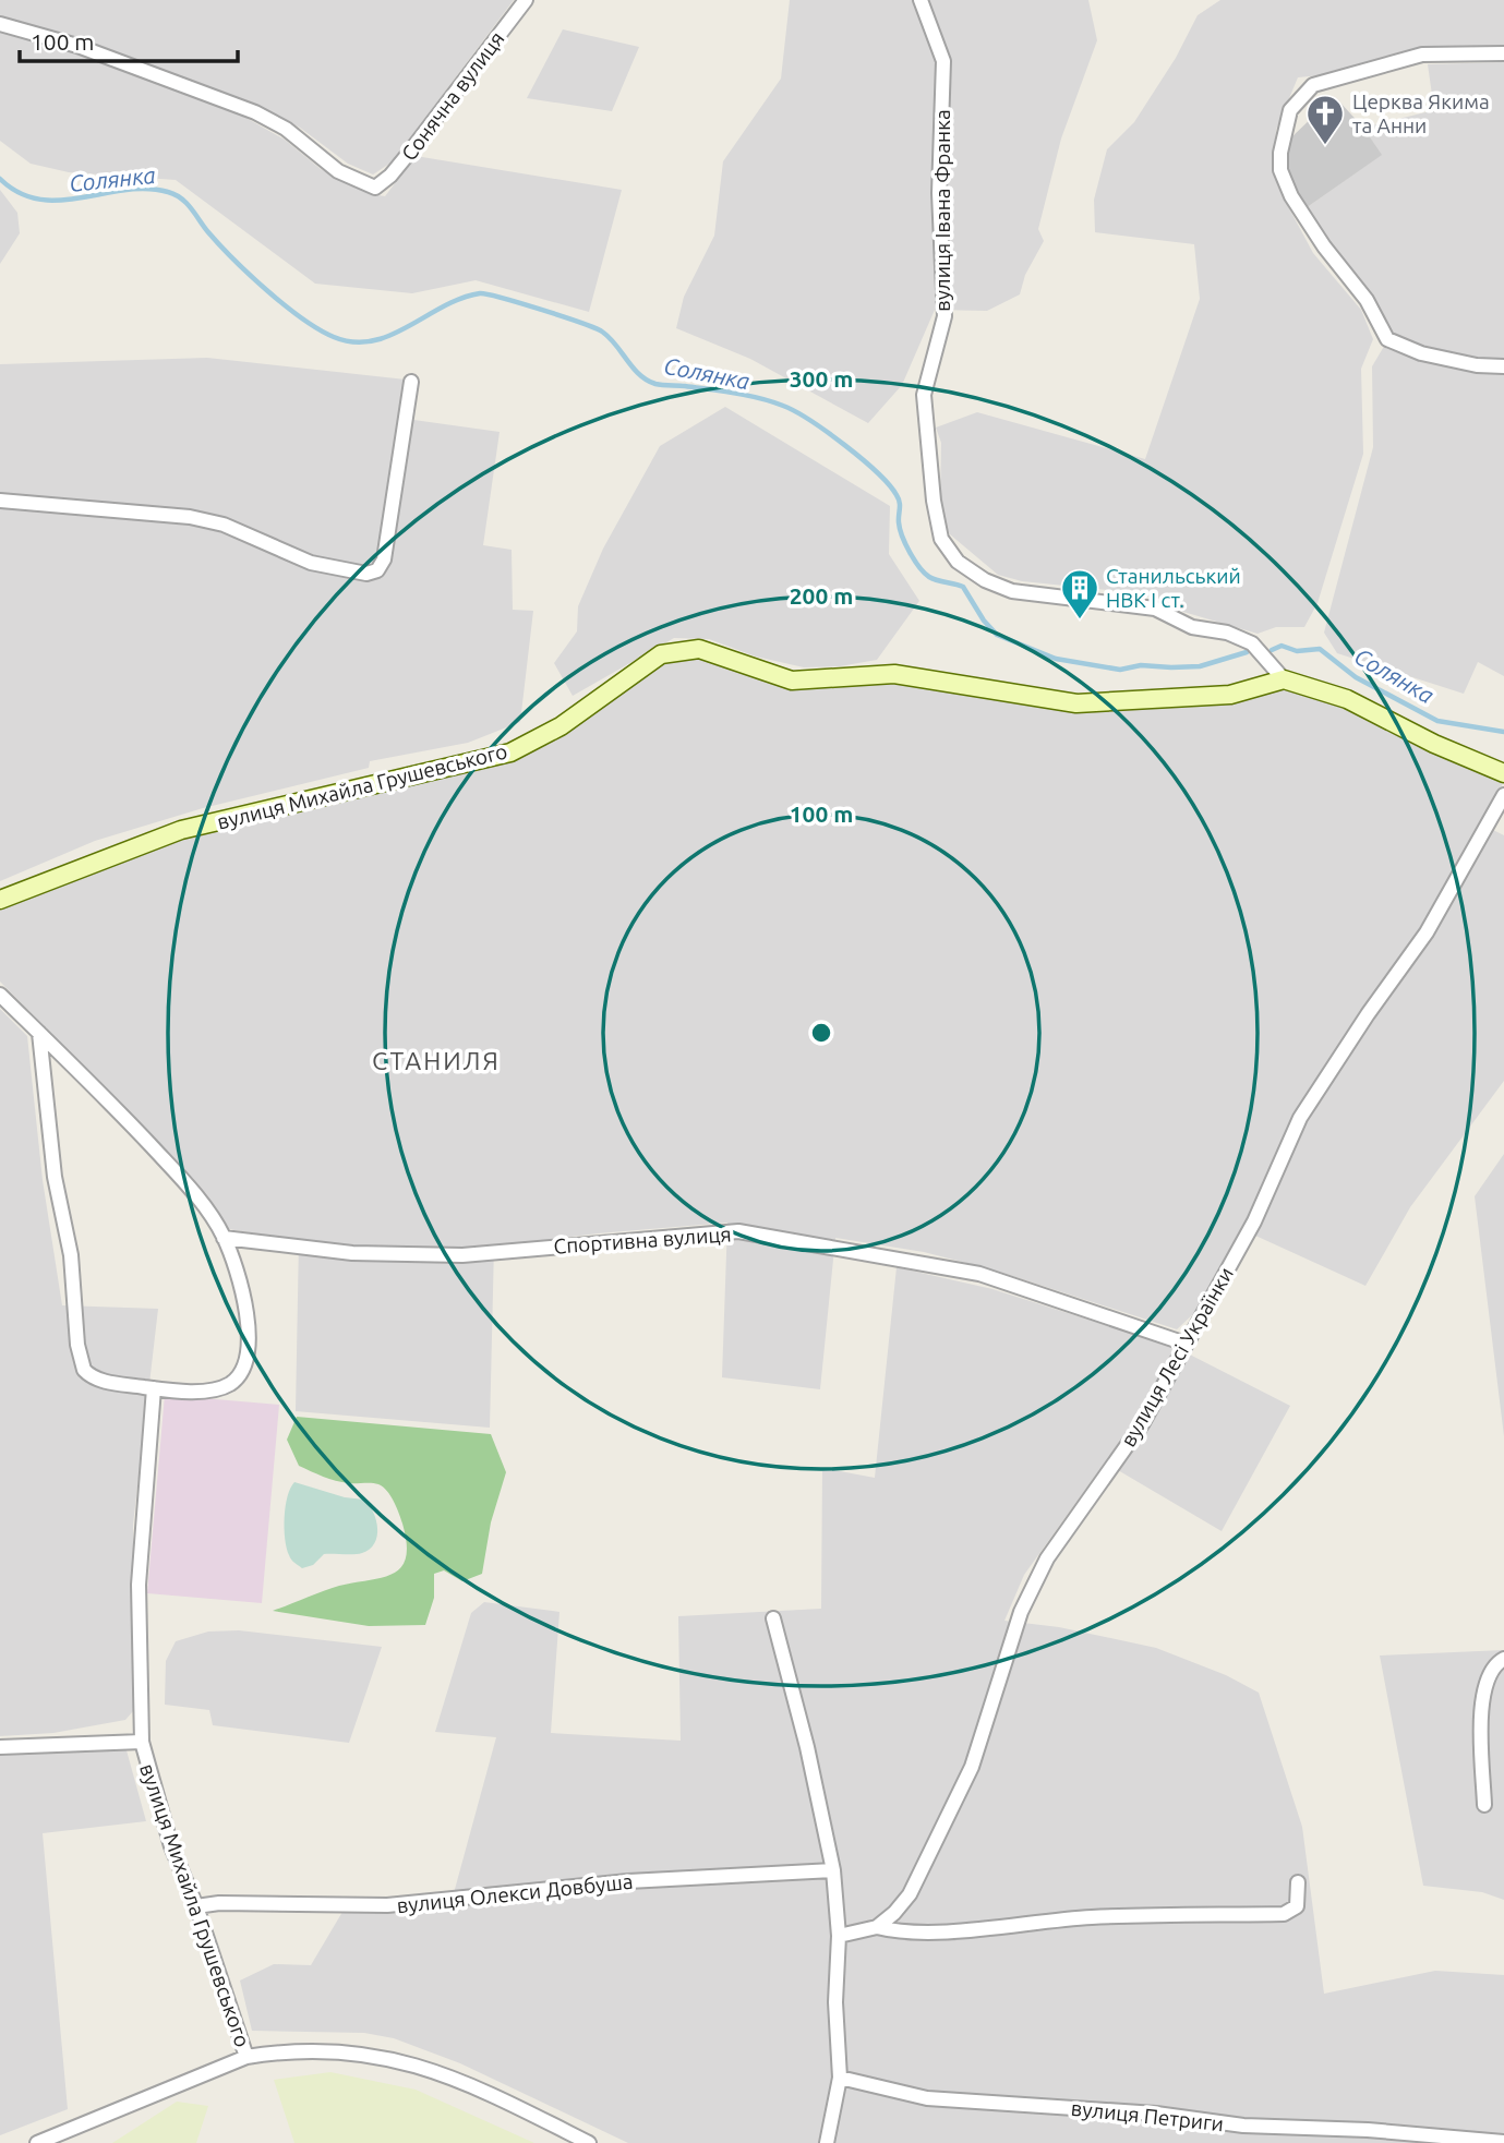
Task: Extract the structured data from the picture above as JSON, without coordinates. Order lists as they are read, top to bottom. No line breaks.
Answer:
{"streets":{"street":["Сонячна вулиця","вулиця Івана Франка","вулиця Михайла Грушевського","Спортивна вулиця","вулиця Лесі Українки","вулиця Олекси Довбуша","вулиця Петриги"]},"crossings":[["вулиця Івана Франка","вулиця Михайла Грушевського"],["вулиця Михайла Грушевського","вулиця Олекси Довбуша"],["Спортивна вулиця","вулиця Лесі Українки"]],"districts":["СТАНИЛЯ"],"water":["Солянка"],"places":{"church":["Церква Якима та Анни"],"building":["Станильський НВК І ст."]},"scale_bar":"100 m","rings":["300 m","200 m","100 m"]}
